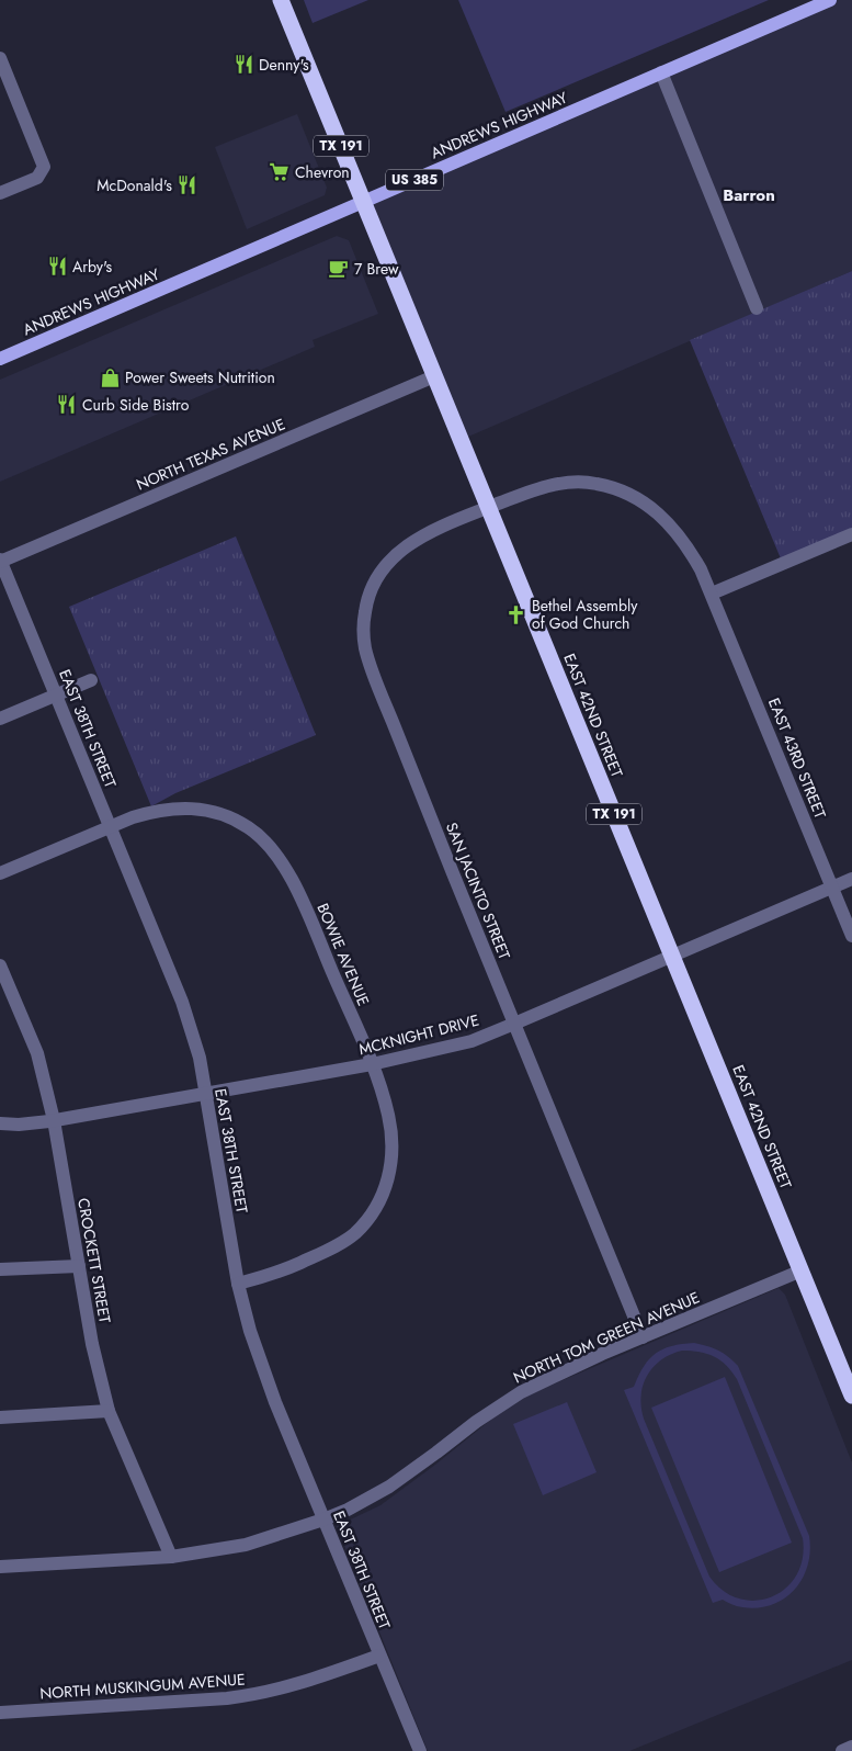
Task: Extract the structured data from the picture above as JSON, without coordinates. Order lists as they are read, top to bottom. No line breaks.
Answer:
{"streets":{"highway":["TX 191","EAST 42ND STREET"],"main road":["ANDREWS HIGHWAY","US 385"],"street":["NORTH TEXAS AVENUE","EAST 38TH STREET","EAST 43RD STREET","SAN JACINTO STREET","BOWIE AVENUE","MCKNIGHT DRIVE","CROCKETT STREET","NORTH TOM GREEN AVENUE","NORTH MUSKINGUM AVENUE"]},"crossings":[["ANDREWS HIGHWAY","TX 191"],["ANDREWS HIGHWAY","EAST 42ND STREET"],["TX 191","EAST 42ND STREET"],["NORTH TEXAS AVENUE","EAST 42ND STREET"],["NORTH TEXAS AVENUE","EAST 38TH STREET"],["EAST 42ND STREET","SAN JACINTO STREET"],["EAST 42ND STREET","MCKNIGHT DRIVE"],["EAST 42ND STREET","NORTH TOM GREEN AVENUE"],["EAST 38TH STREET","BOWIE AVENUE"],["EAST 38TH STREET","MCKNIGHT DRIVE"],["EAST 38TH STREET","NORTH TOM GREEN AVENUE"],["EAST 38TH STREET","NORTH MUSKINGUM AVENUE"],["EAST 43RD STREET","SAN JACINTO STREET"],["EAST 43RD STREET","MCKNIGHT DRIVE"],["SAN JACINTO STREET","MCKNIGHT DRIVE"],["SAN JACINTO STREET","NORTH TOM GREEN AVENUE"],["BOWIE AVENUE","MCKNIGHT DRIVE"],["MCKNIGHT DRIVE","CROCKETT STREET"],["CROCKETT STREET","NORTH TOM GREEN AVENUE"]],"districts":["Barron"],"places":{"restaurant":["Denny's","McDonald's","Arby's","Curb Side Bistro"],"supermarket":["Chevron"],"cafe":["7 Brew"],"shop":["Power Sweets Nutrition"],"church":["Bethel Assembly of God Church"]}}
